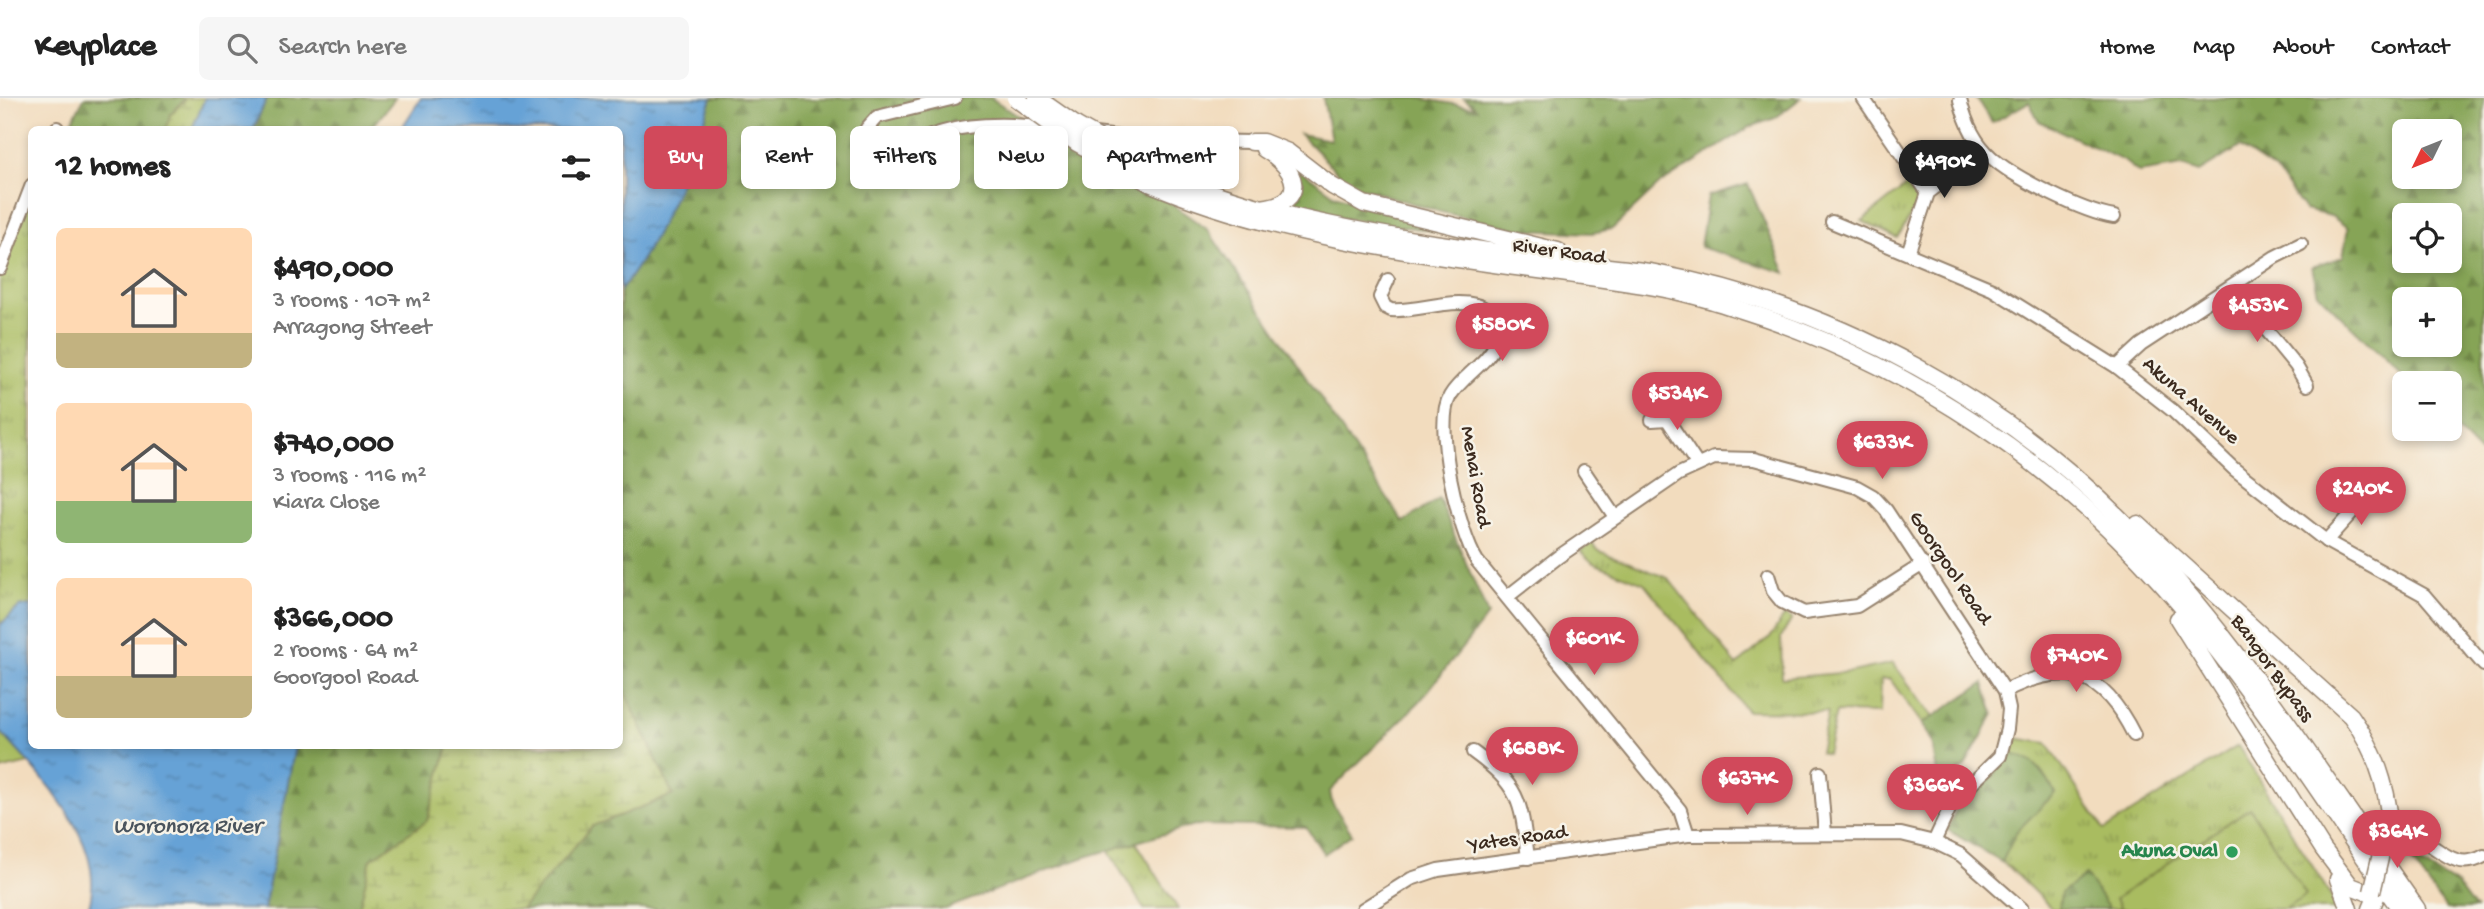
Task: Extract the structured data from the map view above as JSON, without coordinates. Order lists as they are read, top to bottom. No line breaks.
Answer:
{"streets":{"main road":["River Road","Bangor Bypass"],"street":["Akuna Avenue","Menai Road","Goorgool Road","Yates Road"]},"crossings":[["River Road","Bangor Bypass"],["Menai Road","Goorgool Road"],["Menai Road","Yates Road"]],"water":["Woronora River"],"places":["Akuna Oval"],"north":"bottom left","page":{"header":"Keyplace","search":"Search here","nav":["Home","Map","About","Contact"],"map_buttons":["+","−"],"chip":["Buy","Rent","Filters","New","Apartment"],"heading":"12 homes","price":["$490K","$453K","$580K","$534K","$633K","$240K","$601K","$740K","$688K","$637K","$366K","$364K"],"list":[{"name":"$490,000","note":"3 rooms · 107 m² · Arragong Street"},{"name":"$740,000","note":"3 rooms · 116 m² · Kiara Close"},{"name":"$366,000","note":"2 rooms · 64 m² · Goorgool Road"}]}}
